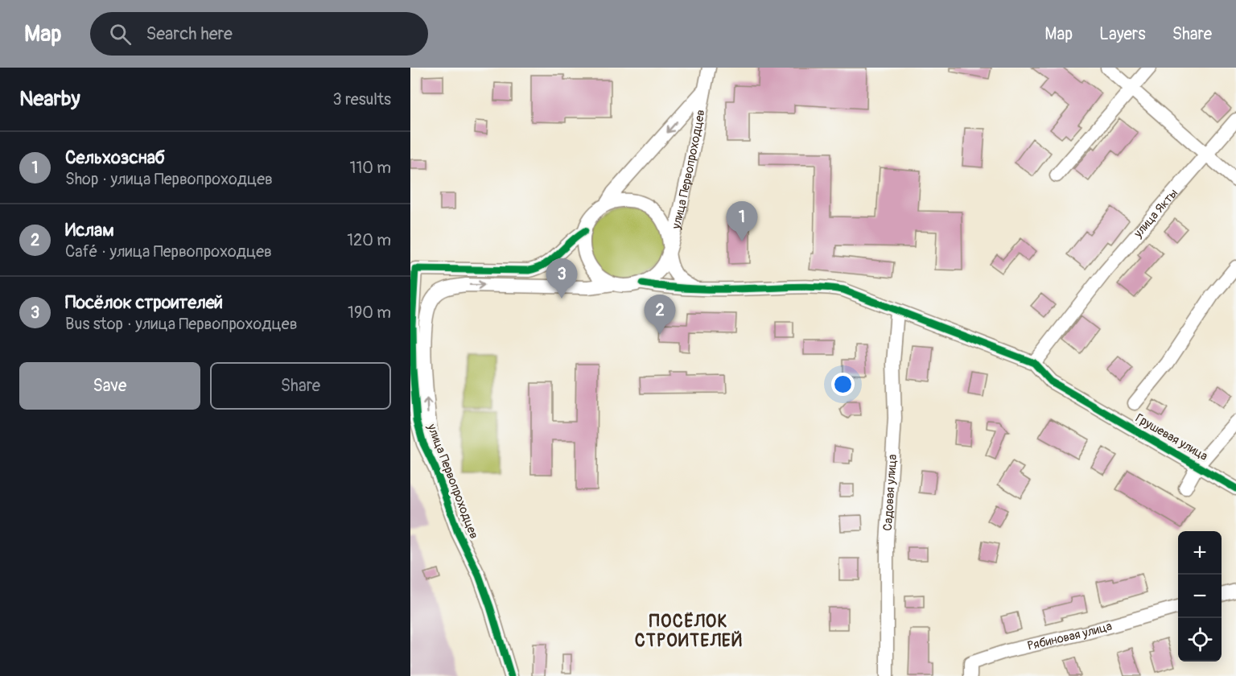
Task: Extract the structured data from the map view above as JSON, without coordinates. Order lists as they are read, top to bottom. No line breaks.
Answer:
{"streets":{"street":["улица Первопроходцев","улица Якты","Грушевая улица","Садовая улица","Рябиновая улица"]},"crossings":[["улица Якты","Грушевая улица"]],"districts":["ПОСЁЛОК СТРОИТЕЛЕЙ"],"page":{"header":"Map","search":"Search here","nav":["Map","Layers","Share"],"heading":["Nearby","3 results"],"list":[{"mark":"1","name":"Сельхозснаб","note":"Shop · улица Первопроходцев","value":"110 m"},{"mark":"2","name":"Ислам","note":"Café · улица Первопроходцев","value":"120 m"},{"mark":"3","name":"Посёлок строителей","note":"Bus stop · улица Первопроходцев","value":"190 m"}],"pins":["1","3","2"],"buttons":["Save","Share"],"map_buttons":["+","−"]}}
